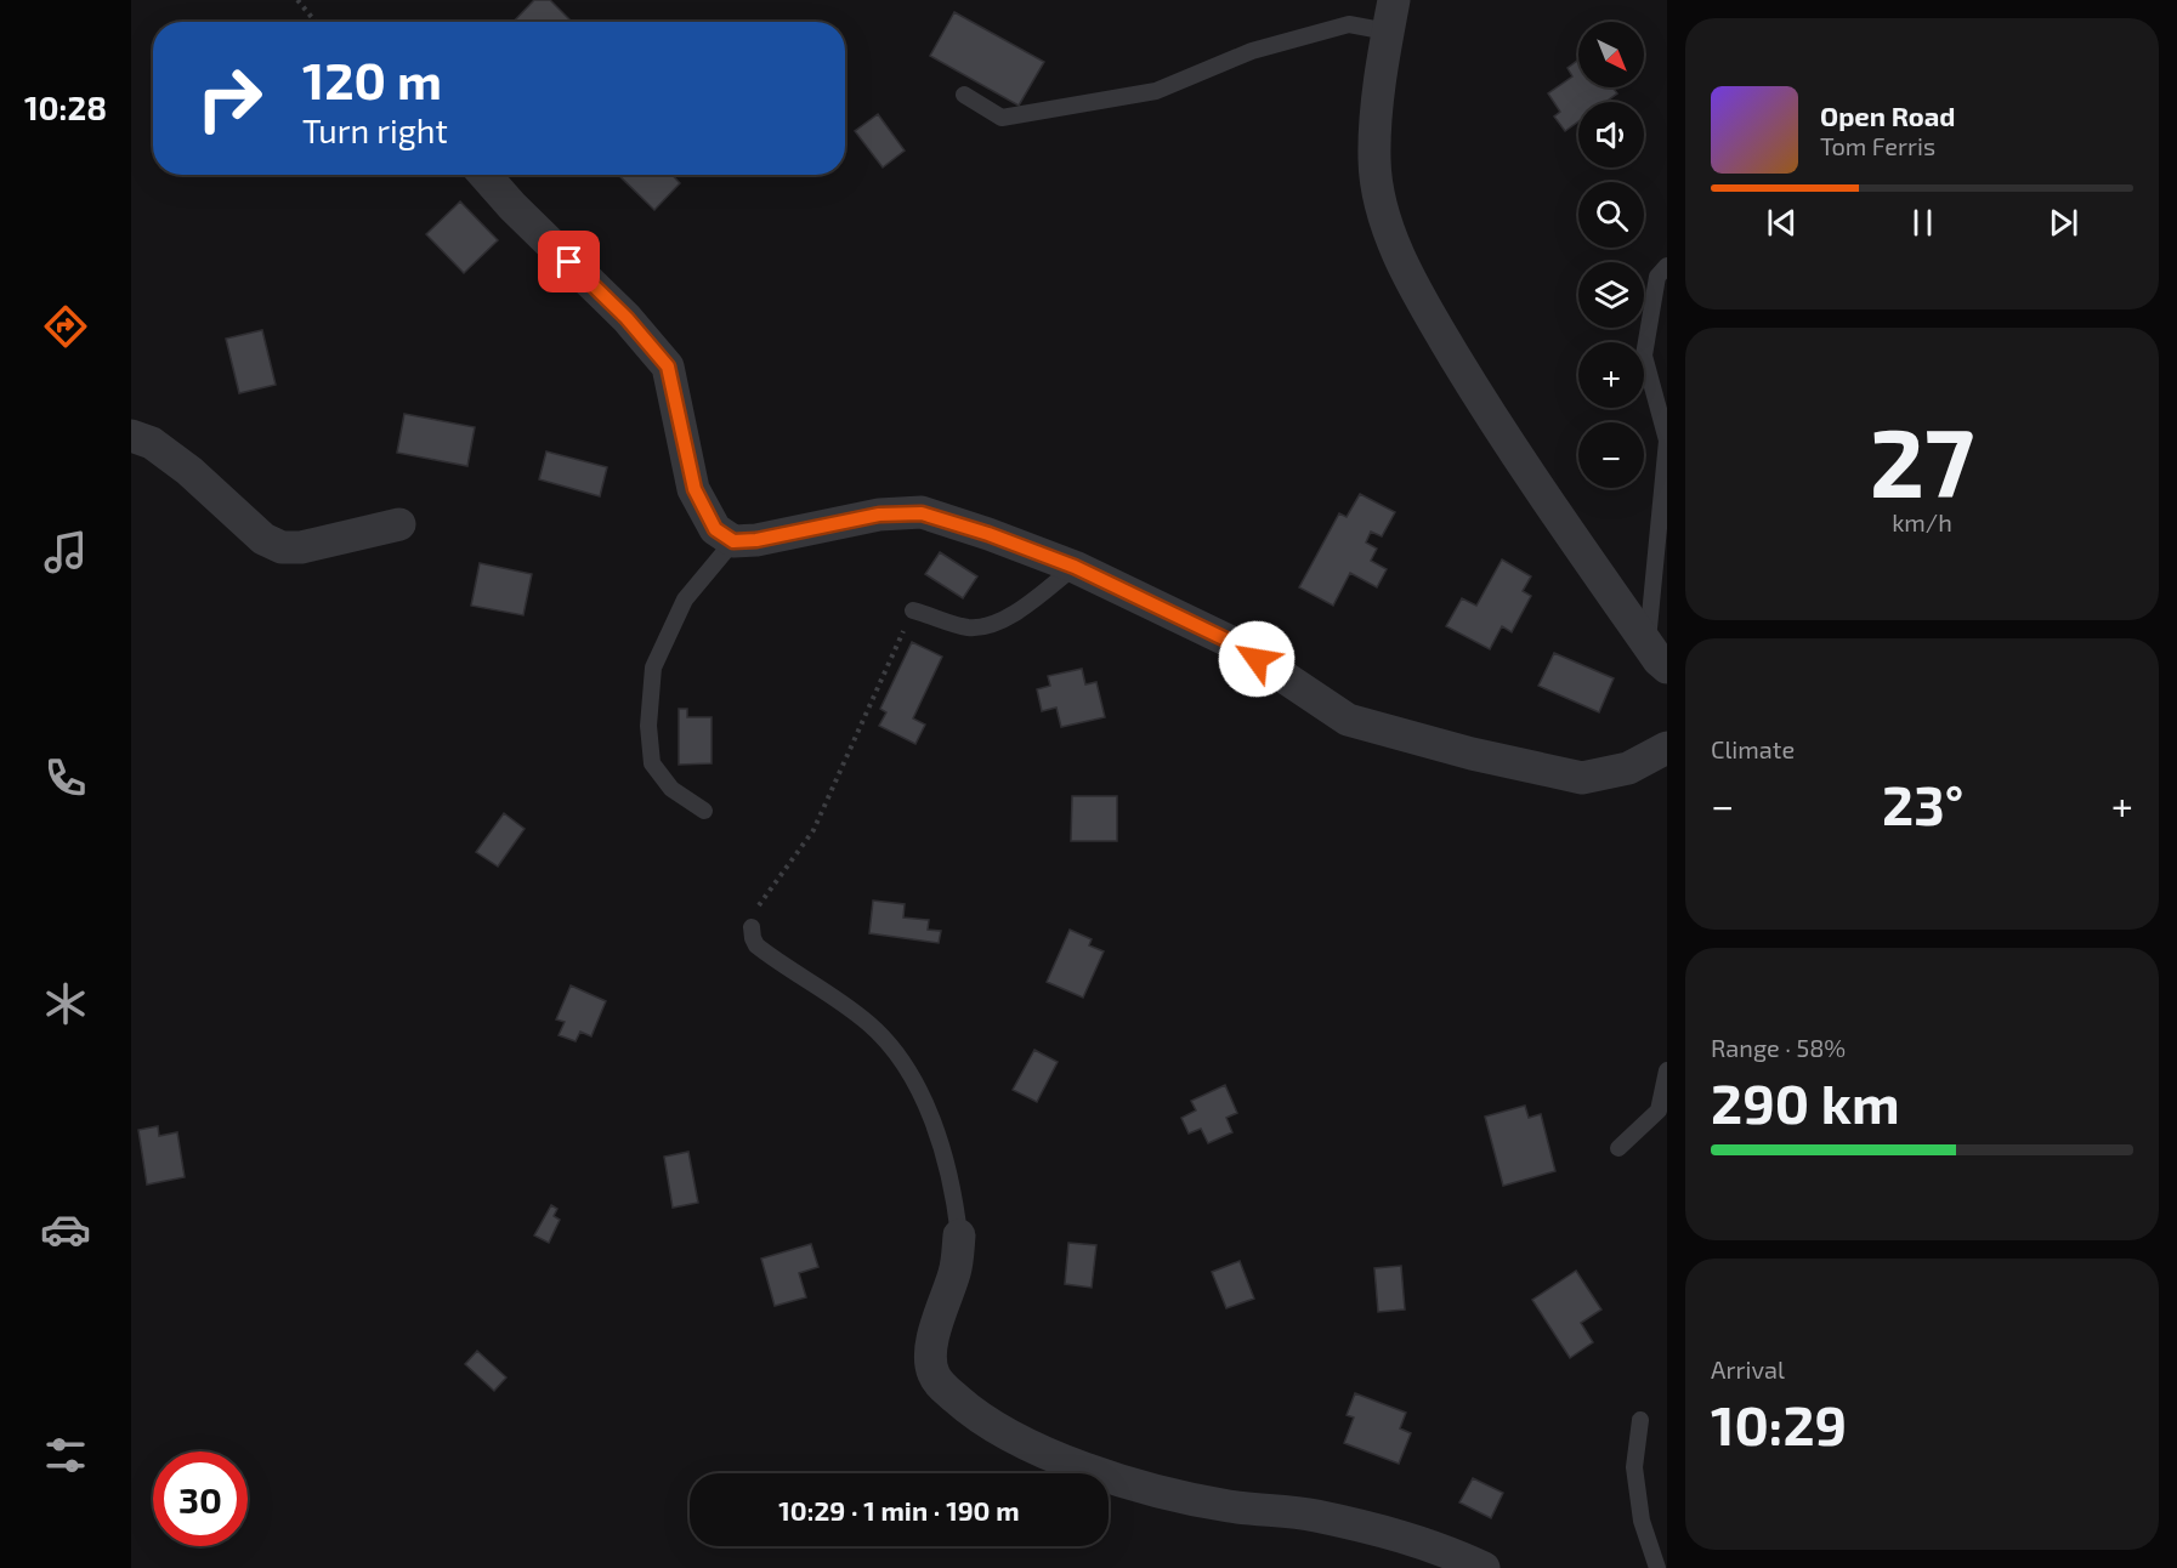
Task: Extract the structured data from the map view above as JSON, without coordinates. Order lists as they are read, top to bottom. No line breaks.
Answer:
{"north":"bottom right","page":{"tabs":"10:28","map_buttons":["+","−"],"turn":["120 m","Turn right"],"song":["Open Road","Tom Ferris"],"tile":[["27","km/h"],"Climate",["Range · 58%","290 km"],["Arrival","10:29"]],"heat":["−","23°","+"],"limit":"30","trip":"10:29 · 1 min · 190 m"}}
